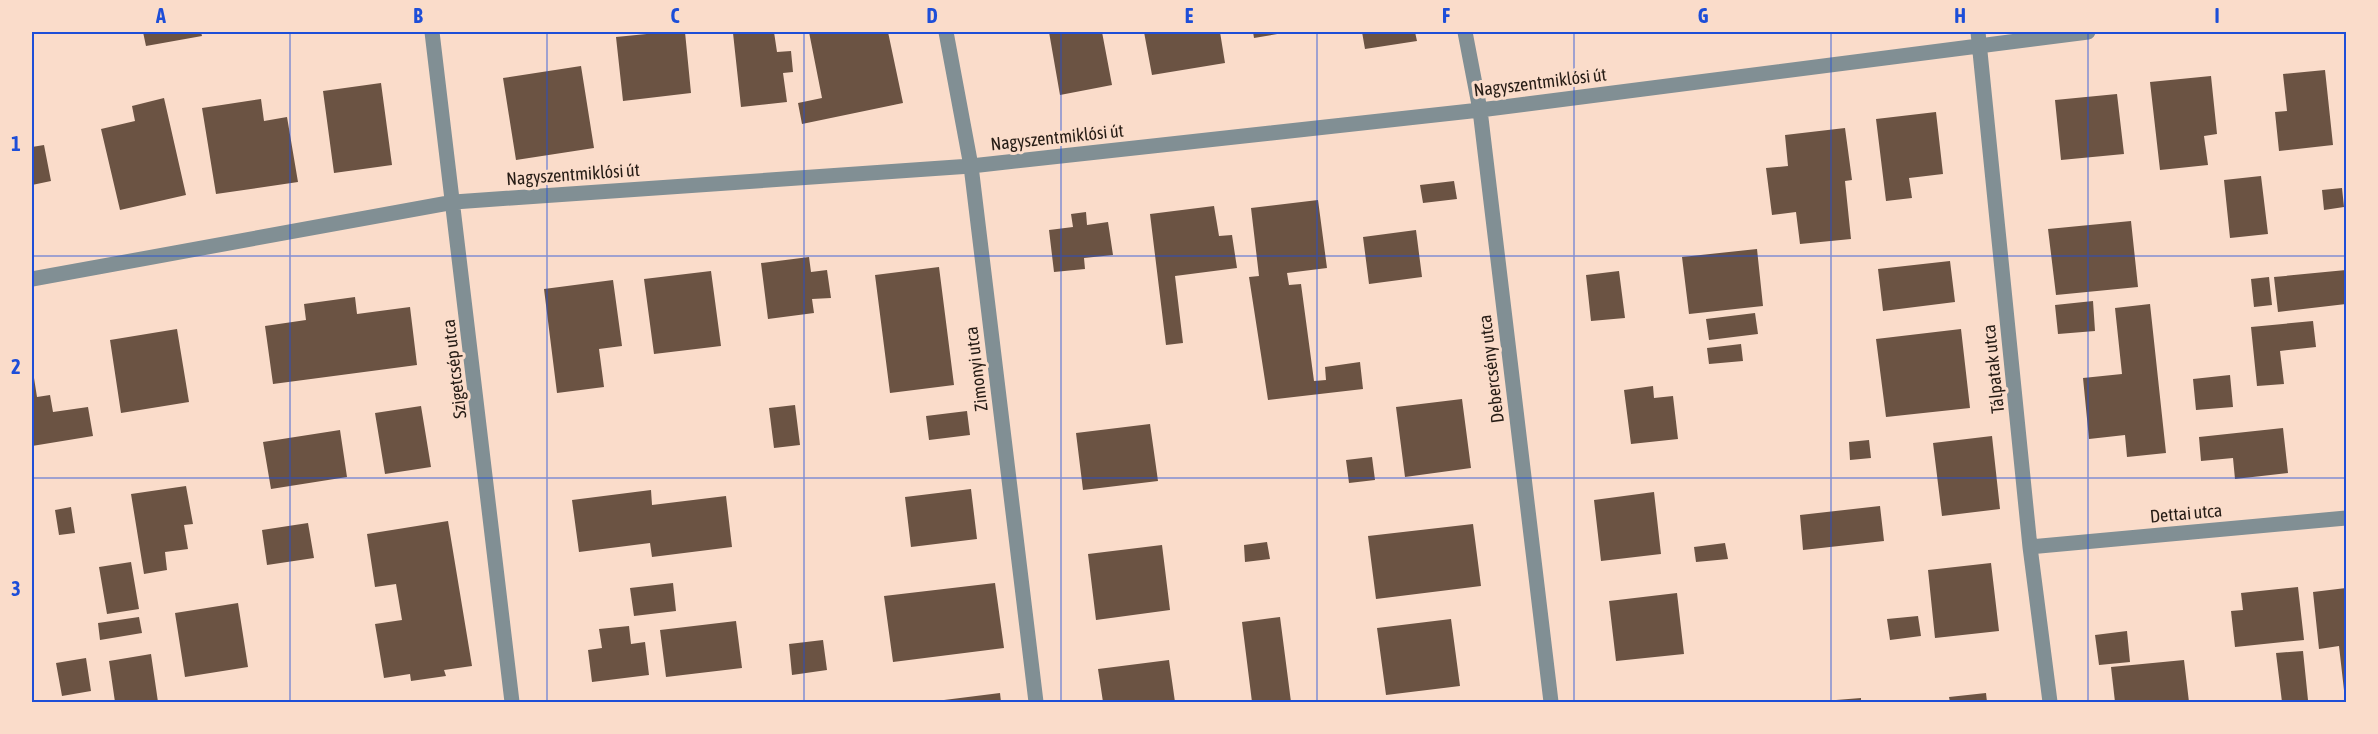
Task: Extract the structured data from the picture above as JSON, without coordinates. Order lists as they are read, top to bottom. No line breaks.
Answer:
{"streets":{"street":["Nagyszentmiklósi út","Szigetcsép utca","Zimonyi utca","Debercsény utca","Tálpatak utca","Dettai utca"]},"crossings":[["Nagyszentmiklósi út","Szigetcsép utca"],["Nagyszentmiklósi út","Zimonyi utca"],["Nagyszentmiklósi út","Debercsény utca"],["Nagyszentmiklósi út","Tálpatak utca"],["Tálpatak utca","Dettai utca"]],"grid":{"columns":["A","B","C","D","E","F","G","H","I"],"rows":["1","2","3"]}}
